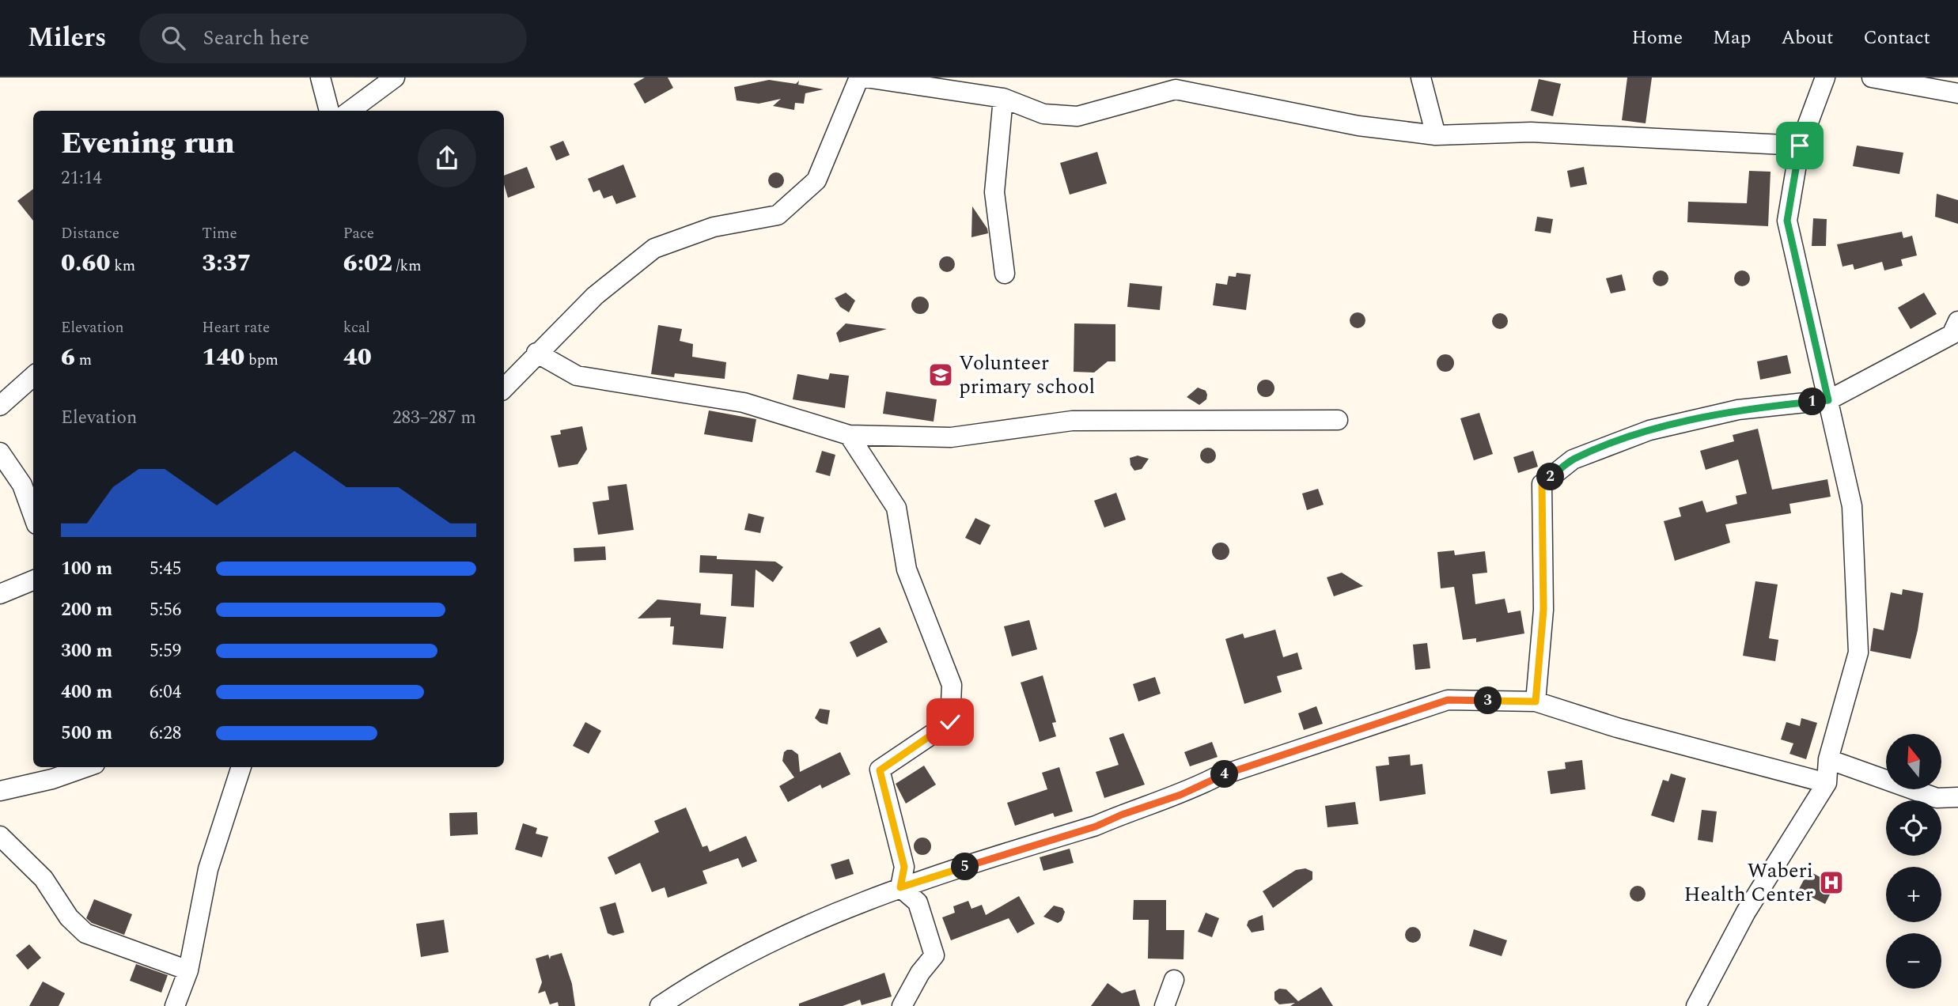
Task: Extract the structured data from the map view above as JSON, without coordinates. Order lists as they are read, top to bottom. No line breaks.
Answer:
{"places":{"school or university":["Volunteer primary school"],"hospital":["Waberi Health Center"]},"north":"top","page":{"header":"Milers","search":"Search here","nav":["Home","Map","About","Contact"],"heading":["Evening run","21:14"],"stats":[["Distance","0.60 km"],["Time","3:37"],["Pace","6:02 /km"],["Elevation","6 m"],["Heart rate","140 bpm"],["kcal","40"]],"pins":["1","2","3","4","5"],"chart":["Elevation","283–287 m"],"list":[{"name":"100 m","note":"5:45"},{"name":"200 m","note":"5:56"},{"name":"300 m","note":"5:59"},{"name":"400 m","note":"6:04"},{"name":"500 m","note":"6:28"}],"map_buttons":["+","−"]}}
